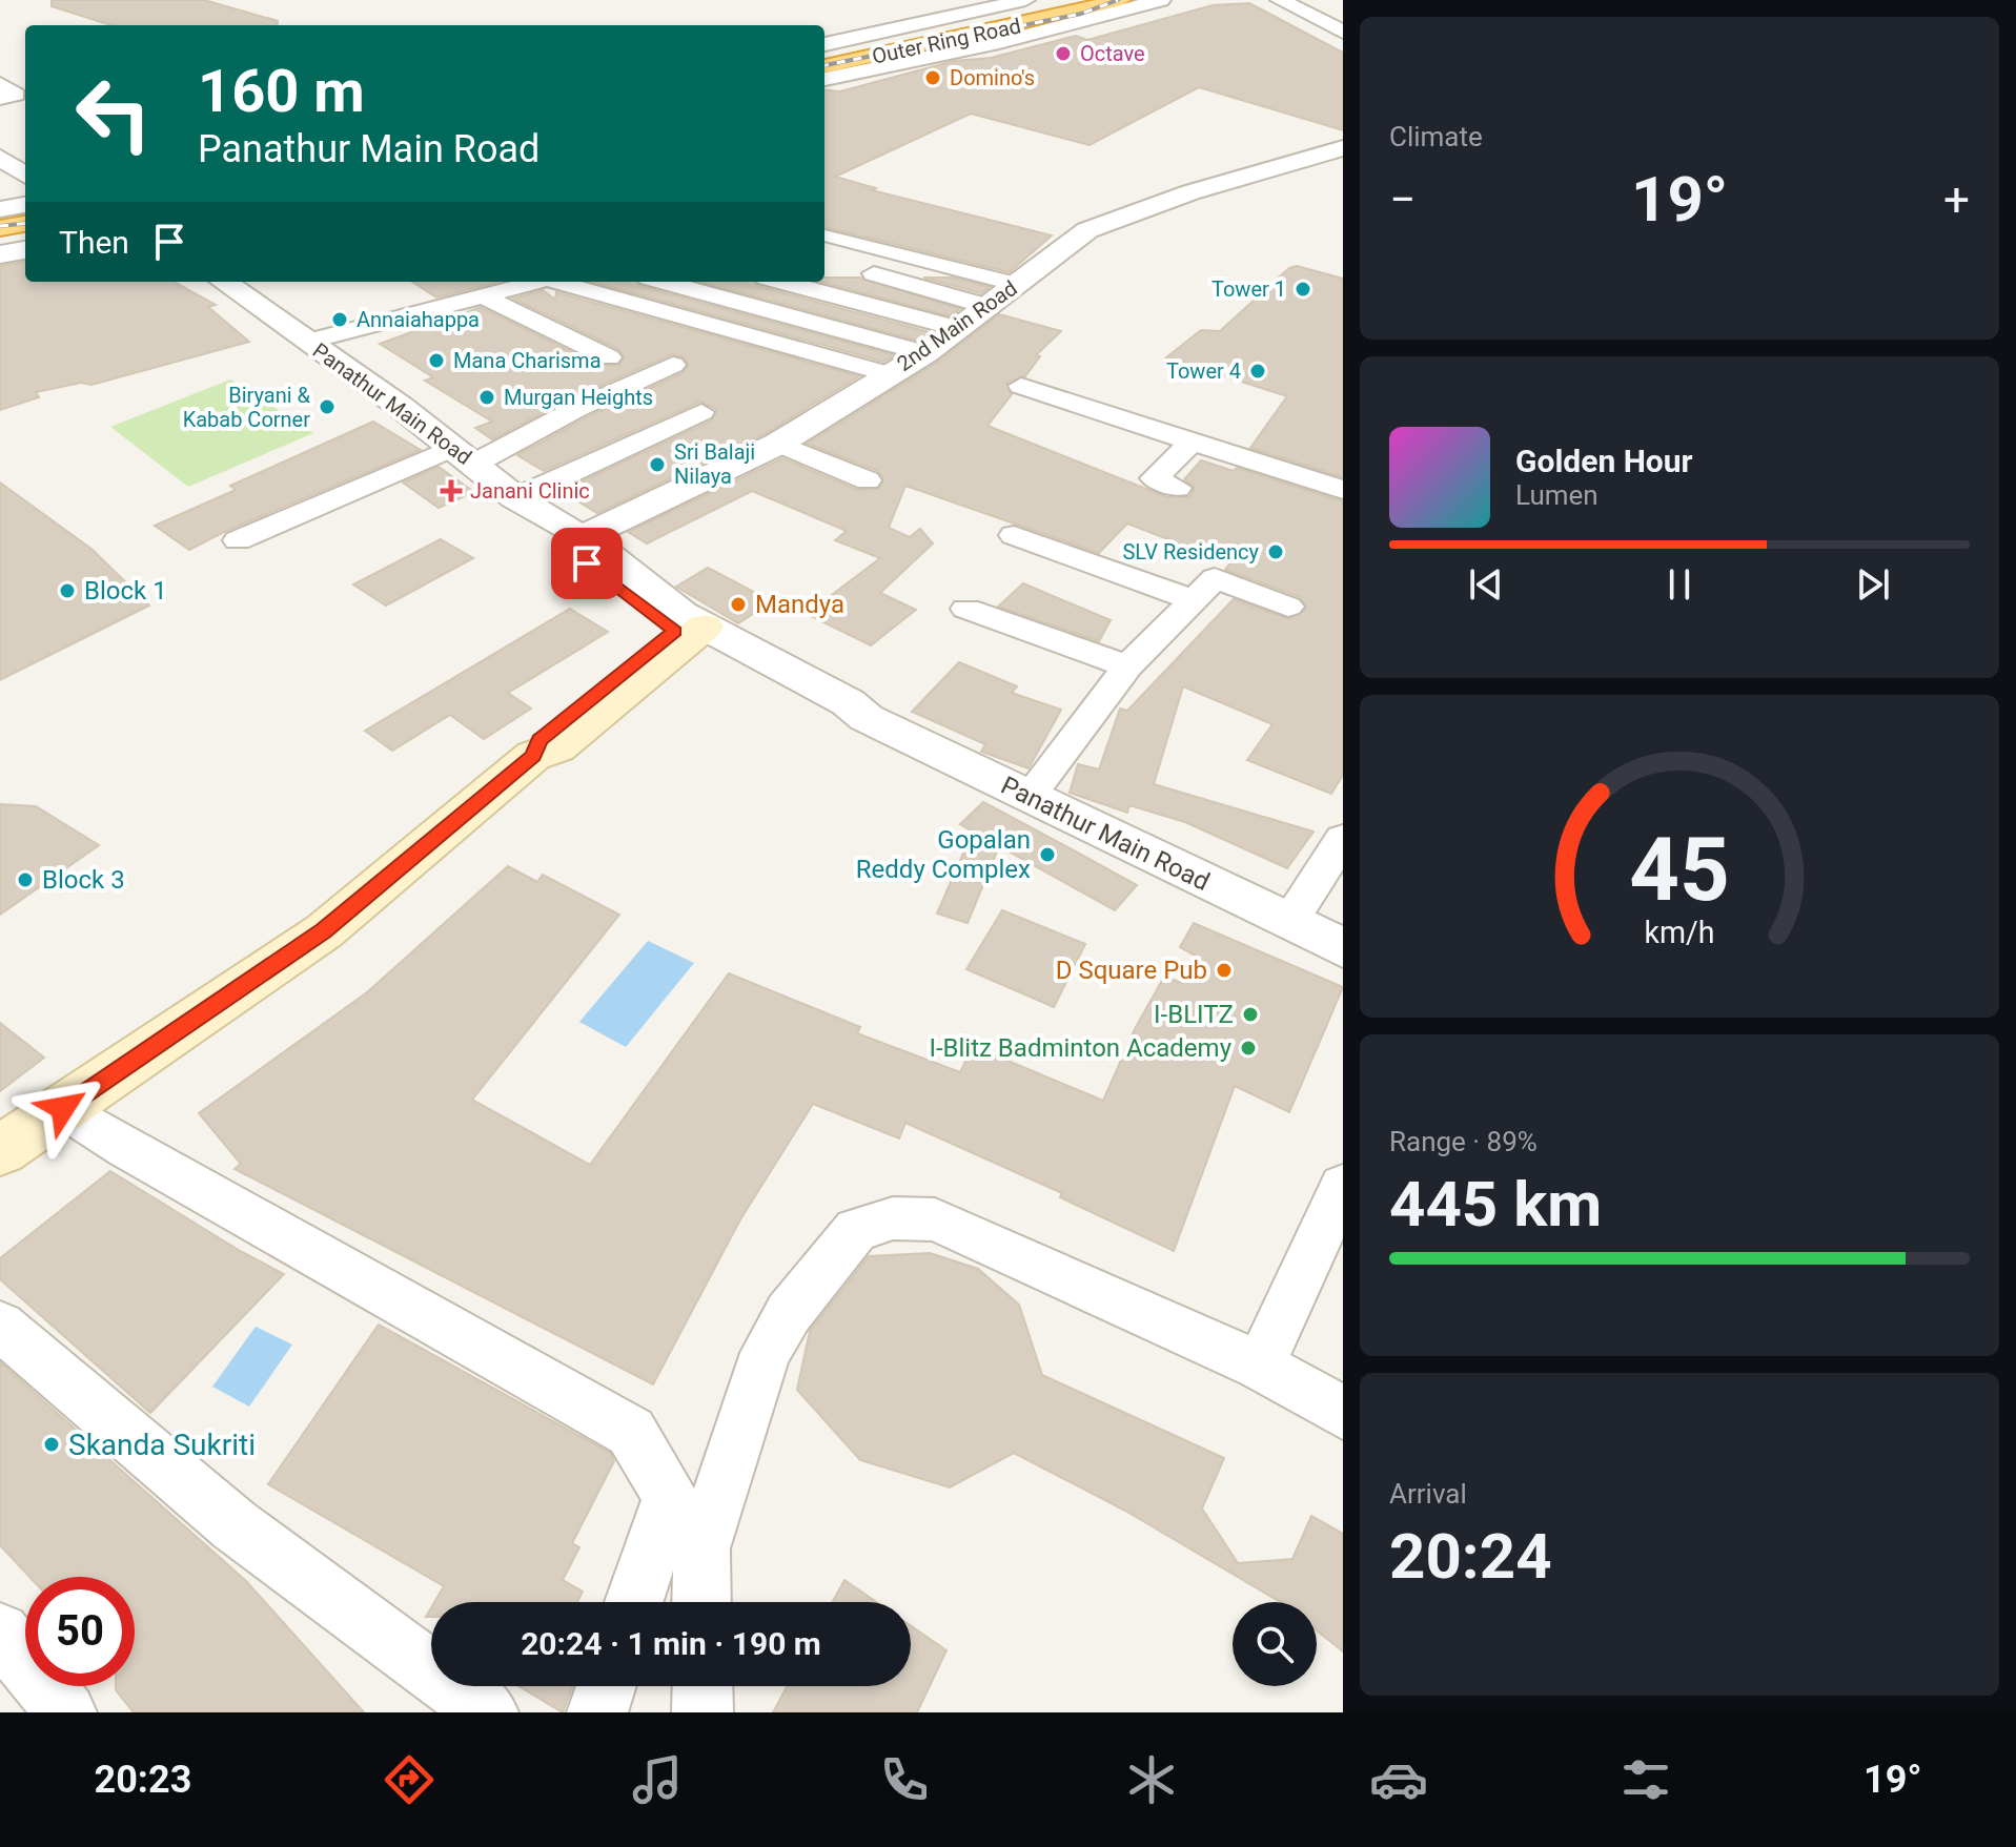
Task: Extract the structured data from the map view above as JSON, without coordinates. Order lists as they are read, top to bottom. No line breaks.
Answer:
{"streets":{"highway":["Outer Ring Road"],"street":["2nd Main Road","Panathur Main Road"]},"crossings":[["2nd Main Road","Panathur Main Road"]],"places":{"other":["Octave","Domino's","Tower 1","Annaiahappa","Mana Charisma","Tower 4","Murgan Heights","Biryani & Kabab Corner","Sri Balaji Nilaya","SLV Residency","Block 1","Mandya","Gopalan Reddy Complex","Block 3","D Square Pub","I-BLITZ","I-Blitz Badminton Academy","Skanda Sukriti"],"health":["Janani Clinic"]},"page":{"tile":["Climate",["Range · 89%","445 km"],["Arrival","20:24"]],"turn":["160 m","Panathur Main Road"],"heat":["−","19°","+"],"then":"Then","song":["Golden Hour","Lumen"],"limit":"50","trip":"20:24 · 1 min · 190 m","tabs":["20:23","19°"],"gauge":["45","km/h"]}}
